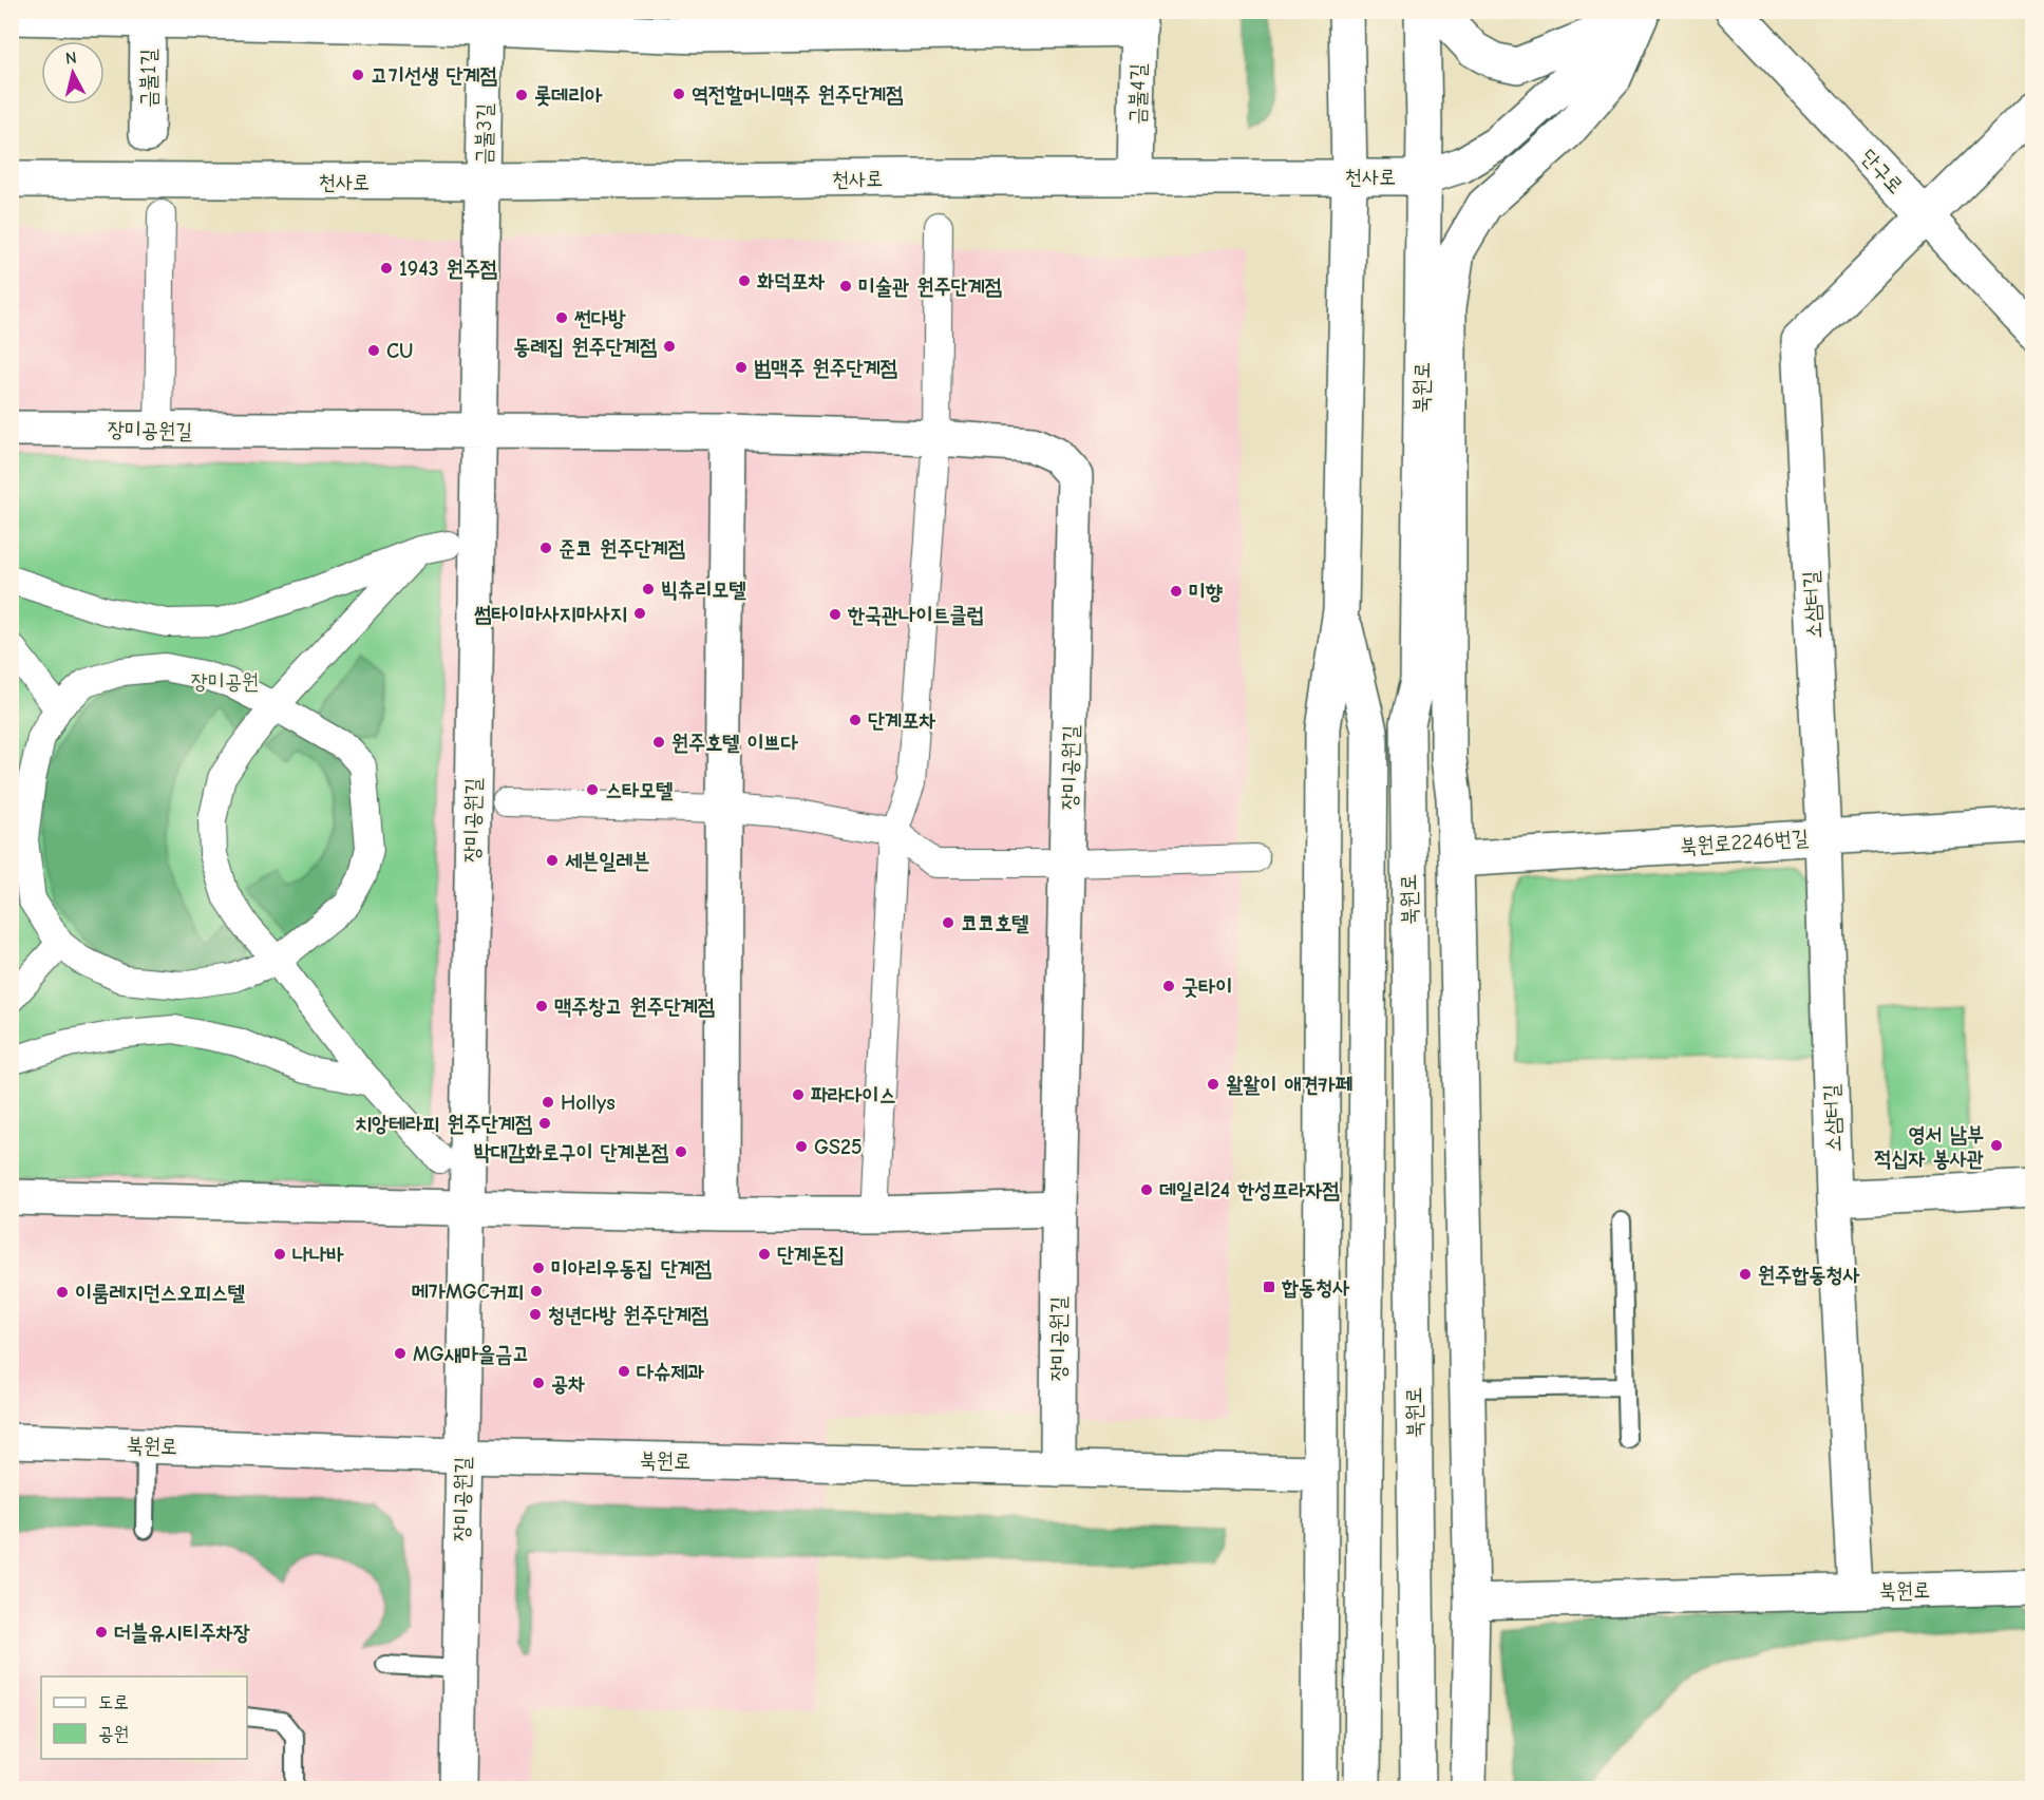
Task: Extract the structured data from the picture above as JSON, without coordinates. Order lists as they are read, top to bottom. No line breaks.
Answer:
{"streets":{"street":["금불1길","금불4길","금불3길","단구로","천사로","북원로","장미공원길","소삼터길","북원로2246번길"]},"crossings":[["금불1길","금불4길"],["금불1길","금불3길"],["금불4길","천사로"],["금불3길","천사로"],["금불3길","장미공원길"],["단구로","소삼터길"],["천사로","북원로"],["천사로","장미공원길"],["북원로","장미공원길"],["북원로","소삼터길"],["소삼터길","북원로2246번길"]],"parks":["장미공원"],"places":{"other":["고기선생 단계점","역전할머니맥주 원주단계점","롯데리아","1943 원주점","화덕포차","미술관 원주단계점","썬다방","동례집 원주단계점","CU","범맥주 원주단계점","준코 원주단계점","빅츄리모텔","미향","썸타이마사지마사지","한국관나이트클럽","단계포차","원주호텔 이쁘다","스타모텔","세븐일레븐","코코호텔","굿타이","맥주창고 원주단계점","왈왈이 애견카페","파라다이스","Hollys","치앙테라피 원주단계점","영서 남부 적십자 봉사관","GS25","박대감화로구이 단계본점","데일리24 한성프라자점","나나바","단계돈집","미아리우동집 단계점","원주합동청사","메가MGC커피","이룸레지던스오피스텔","청년다방 원주단계점","MG새마을금고","다슈제과","공차","더블유시티주차장"],"transit":["합동청사"]},"legend":["도로","공원"],"north":"top"}
